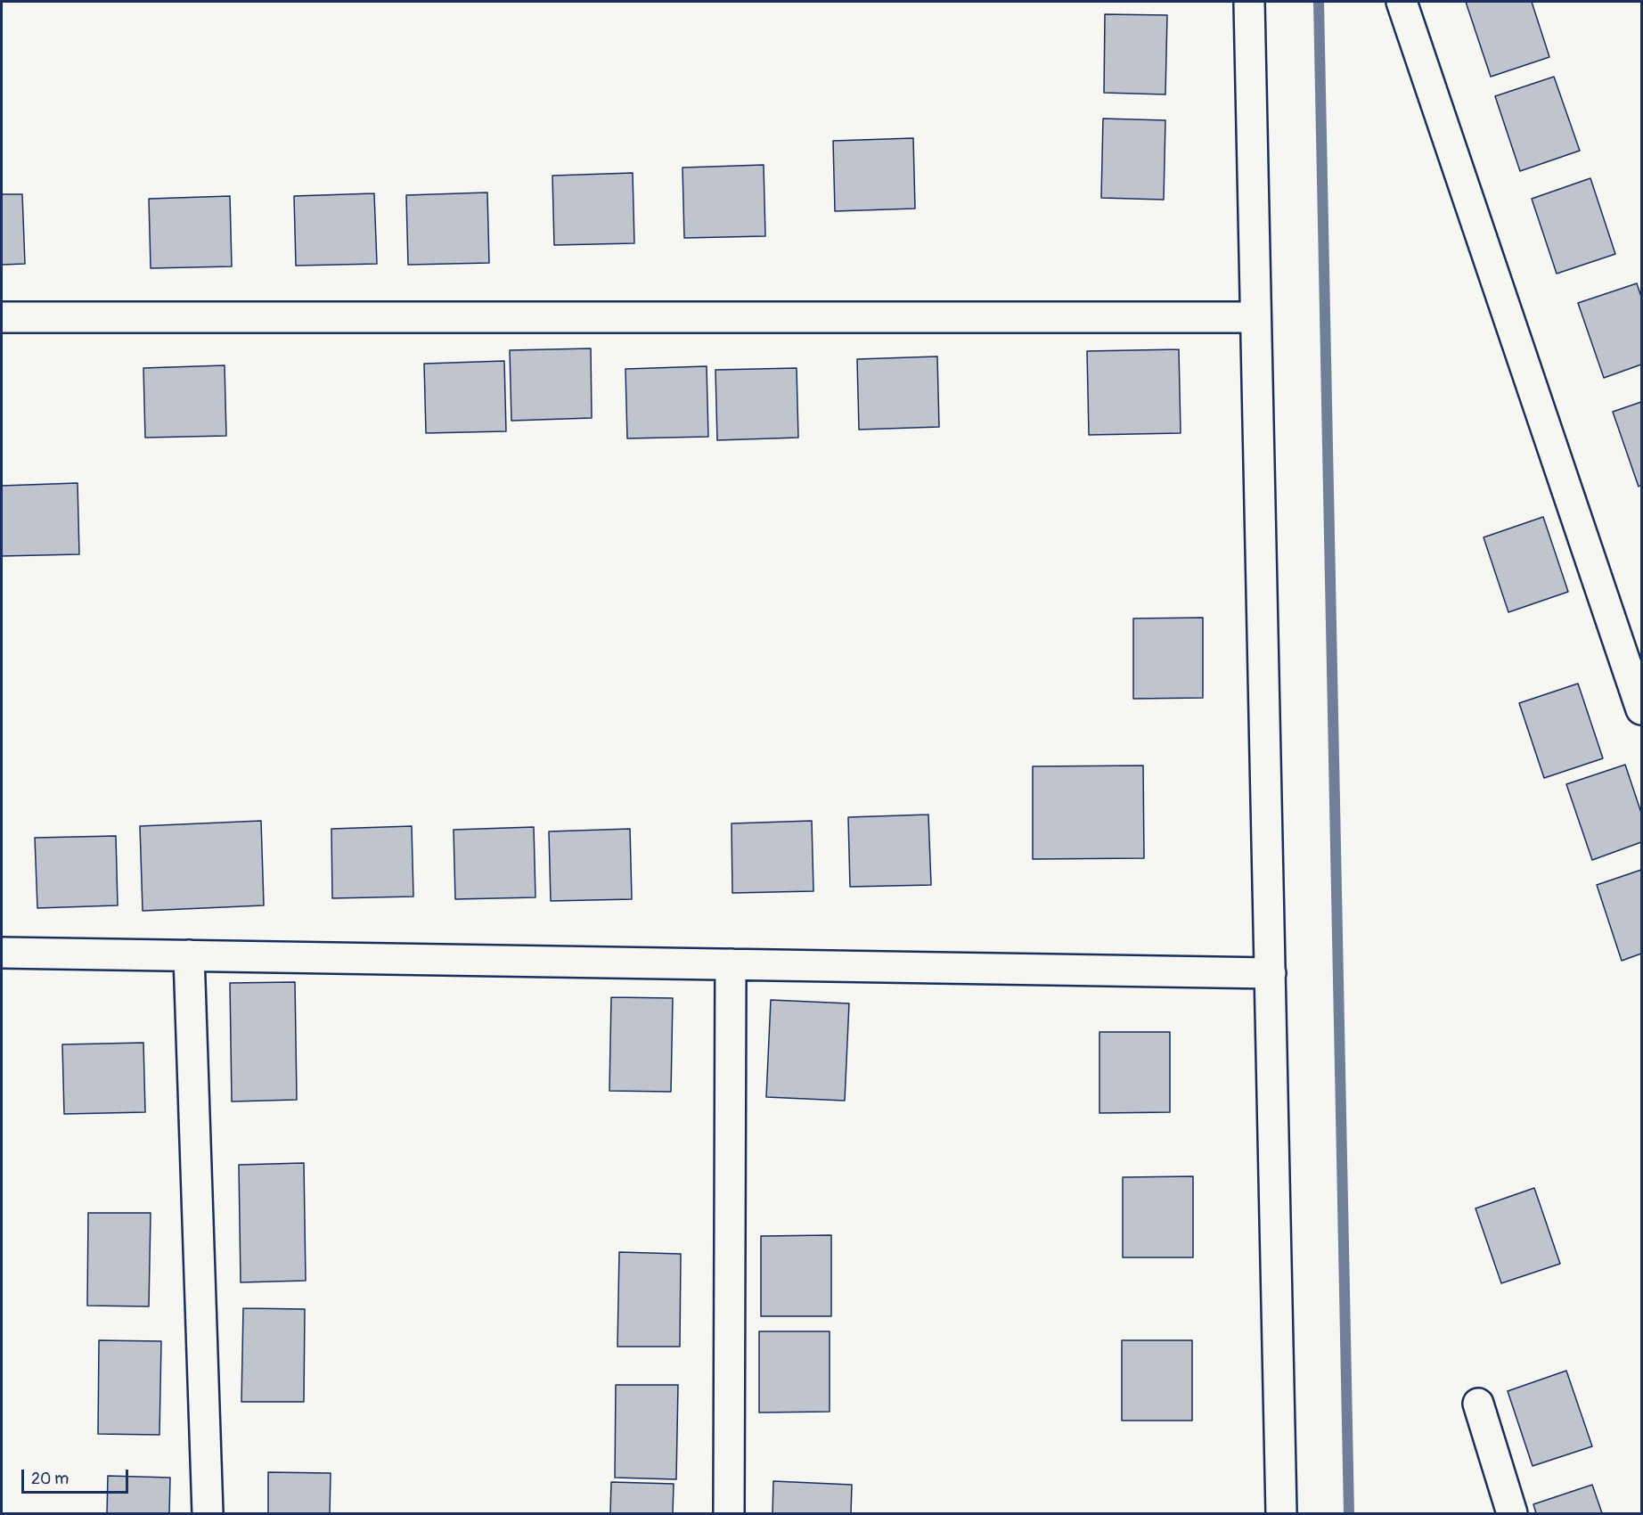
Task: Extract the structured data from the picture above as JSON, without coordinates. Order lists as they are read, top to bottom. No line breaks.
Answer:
{"scale_bar":"20 m"}
